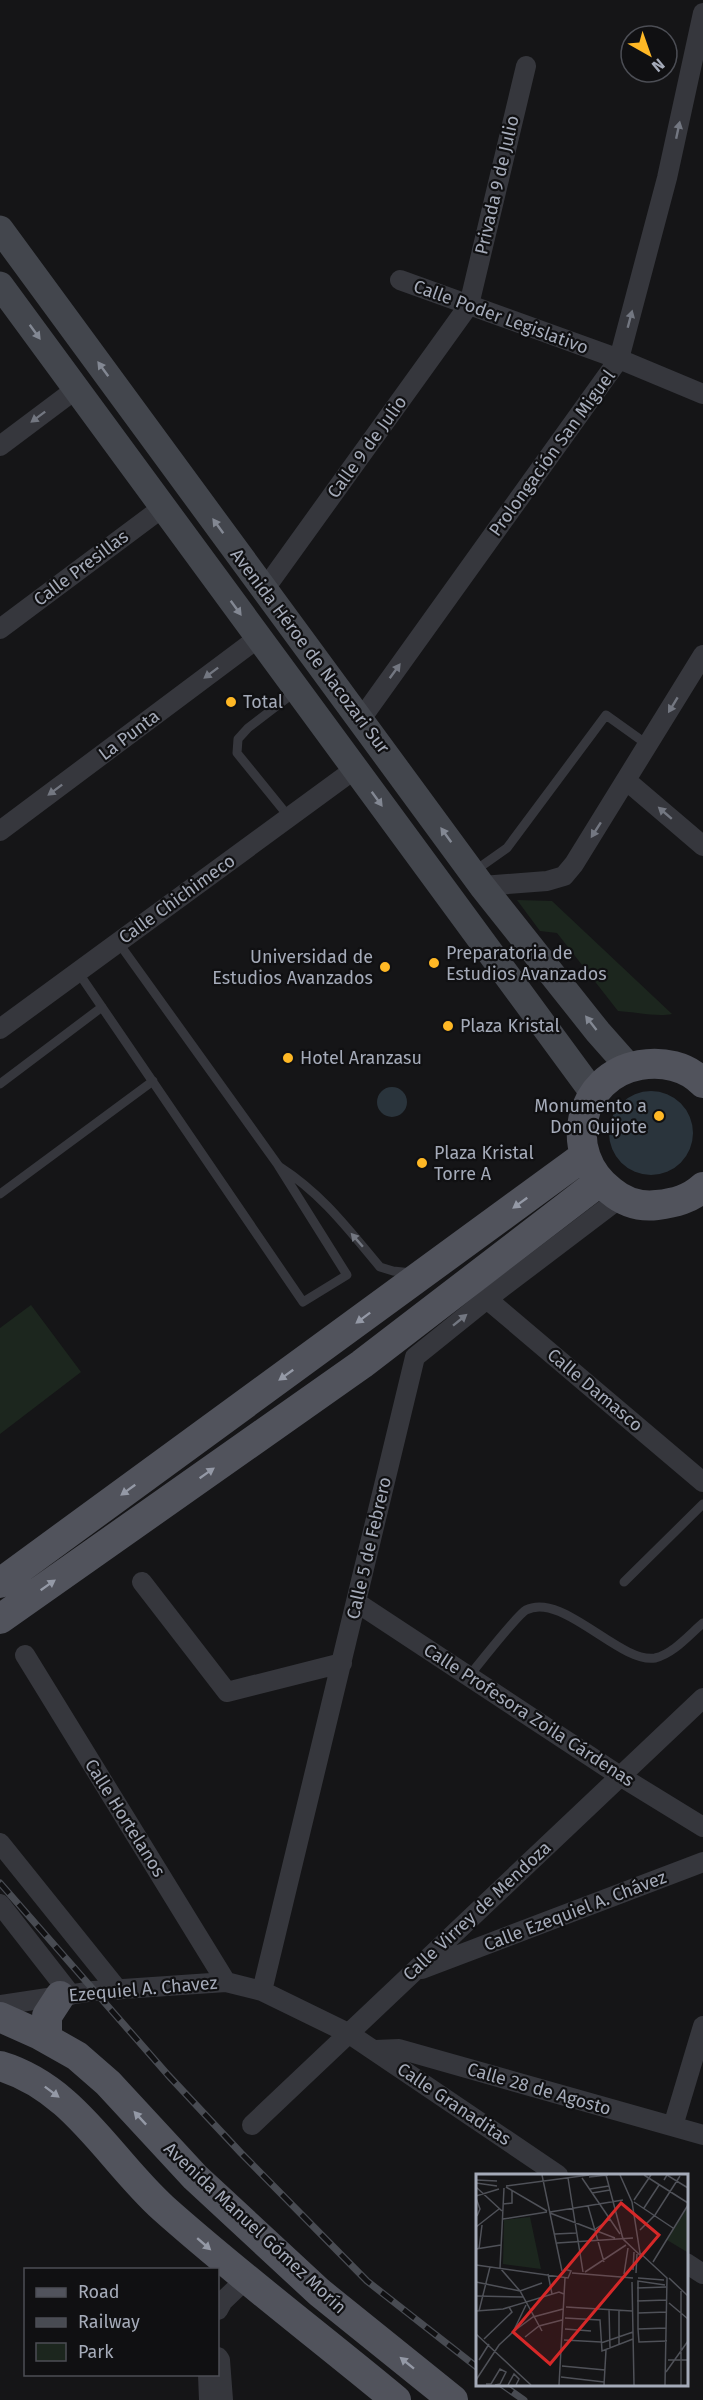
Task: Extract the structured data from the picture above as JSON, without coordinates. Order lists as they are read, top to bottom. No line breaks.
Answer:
{"streets":{"main road":["Avenida Héroe de Nacozari Sur","Avenida Manuel Gómez Morín"],"street":["Privada 9 de Julio","Calle Poder Legislativo","Calle 9 de Julio","Prolongación San Miguel","Calle Presillas","La Punta","Calle Chichimeco","Calle Damasco","Calle 5 de Febrero","Calle Profesora Zoila Cárdenas","Calle Hortelanos","Calle Virrey de Mendoza","Calle Ezequiel A. Chávez","Ezequiel A. Chavez","Calle 28 de Agosto","Calle Granaditas"]},"crossings":[["Privada 9 de Julio","Calle Poder Legislativo"],["Privada 9 de Julio","Calle 9 de Julio"],["Calle Poder Legislativo","Calle 9 de Julio"],["Calle Poder Legislativo","Prolongación San Miguel"],["Calle 9 de Julio","Avenida Héroe de Nacozari Sur"],["Prolongación San Miguel","Avenida Héroe de Nacozari Sur"],["Calle Presillas","Avenida Héroe de Nacozari Sur"],["Avenida Héroe de Nacozari Sur","La Punta"],["Avenida Héroe de Nacozari Sur","Calle Chichimeco"],["Calle Damasco","Calle 5 de Febrero"],["Calle 5 de Febrero","Calle Profesora Zoila Cárdenas"],["Calle 5 de Febrero","Ezequiel A. Chavez"],["Calle Profesora Zoila Cárdenas","Calle Virrey de Mendoza"],["Calle Hortelanos","Ezequiel A. Chavez"],["Calle Virrey de Mendoza","Calle Ezequiel A. Chávez"],["Calle Virrey de Mendoza","Ezequiel A. Chavez"],["Calle Virrey de Mendoza","Calle Granaditas"],["Ezequiel A. Chavez","Calle Granaditas"],["Calle 28 de Agosto","Calle Granaditas"]],"one_way":["Prolongación San Miguel","La Punta","Calle 5 de Febrero"],"places":["Total","Preparatoria de Estudios Avanzados","Universidad de Estudios Avanzados","Plaza Kristal","Hotel Aranzasu","Monumento a Don Quijote","Plaza Kristal Torre A"],"legend":["Road","Railway","Park"],"north":"bottom right"}
